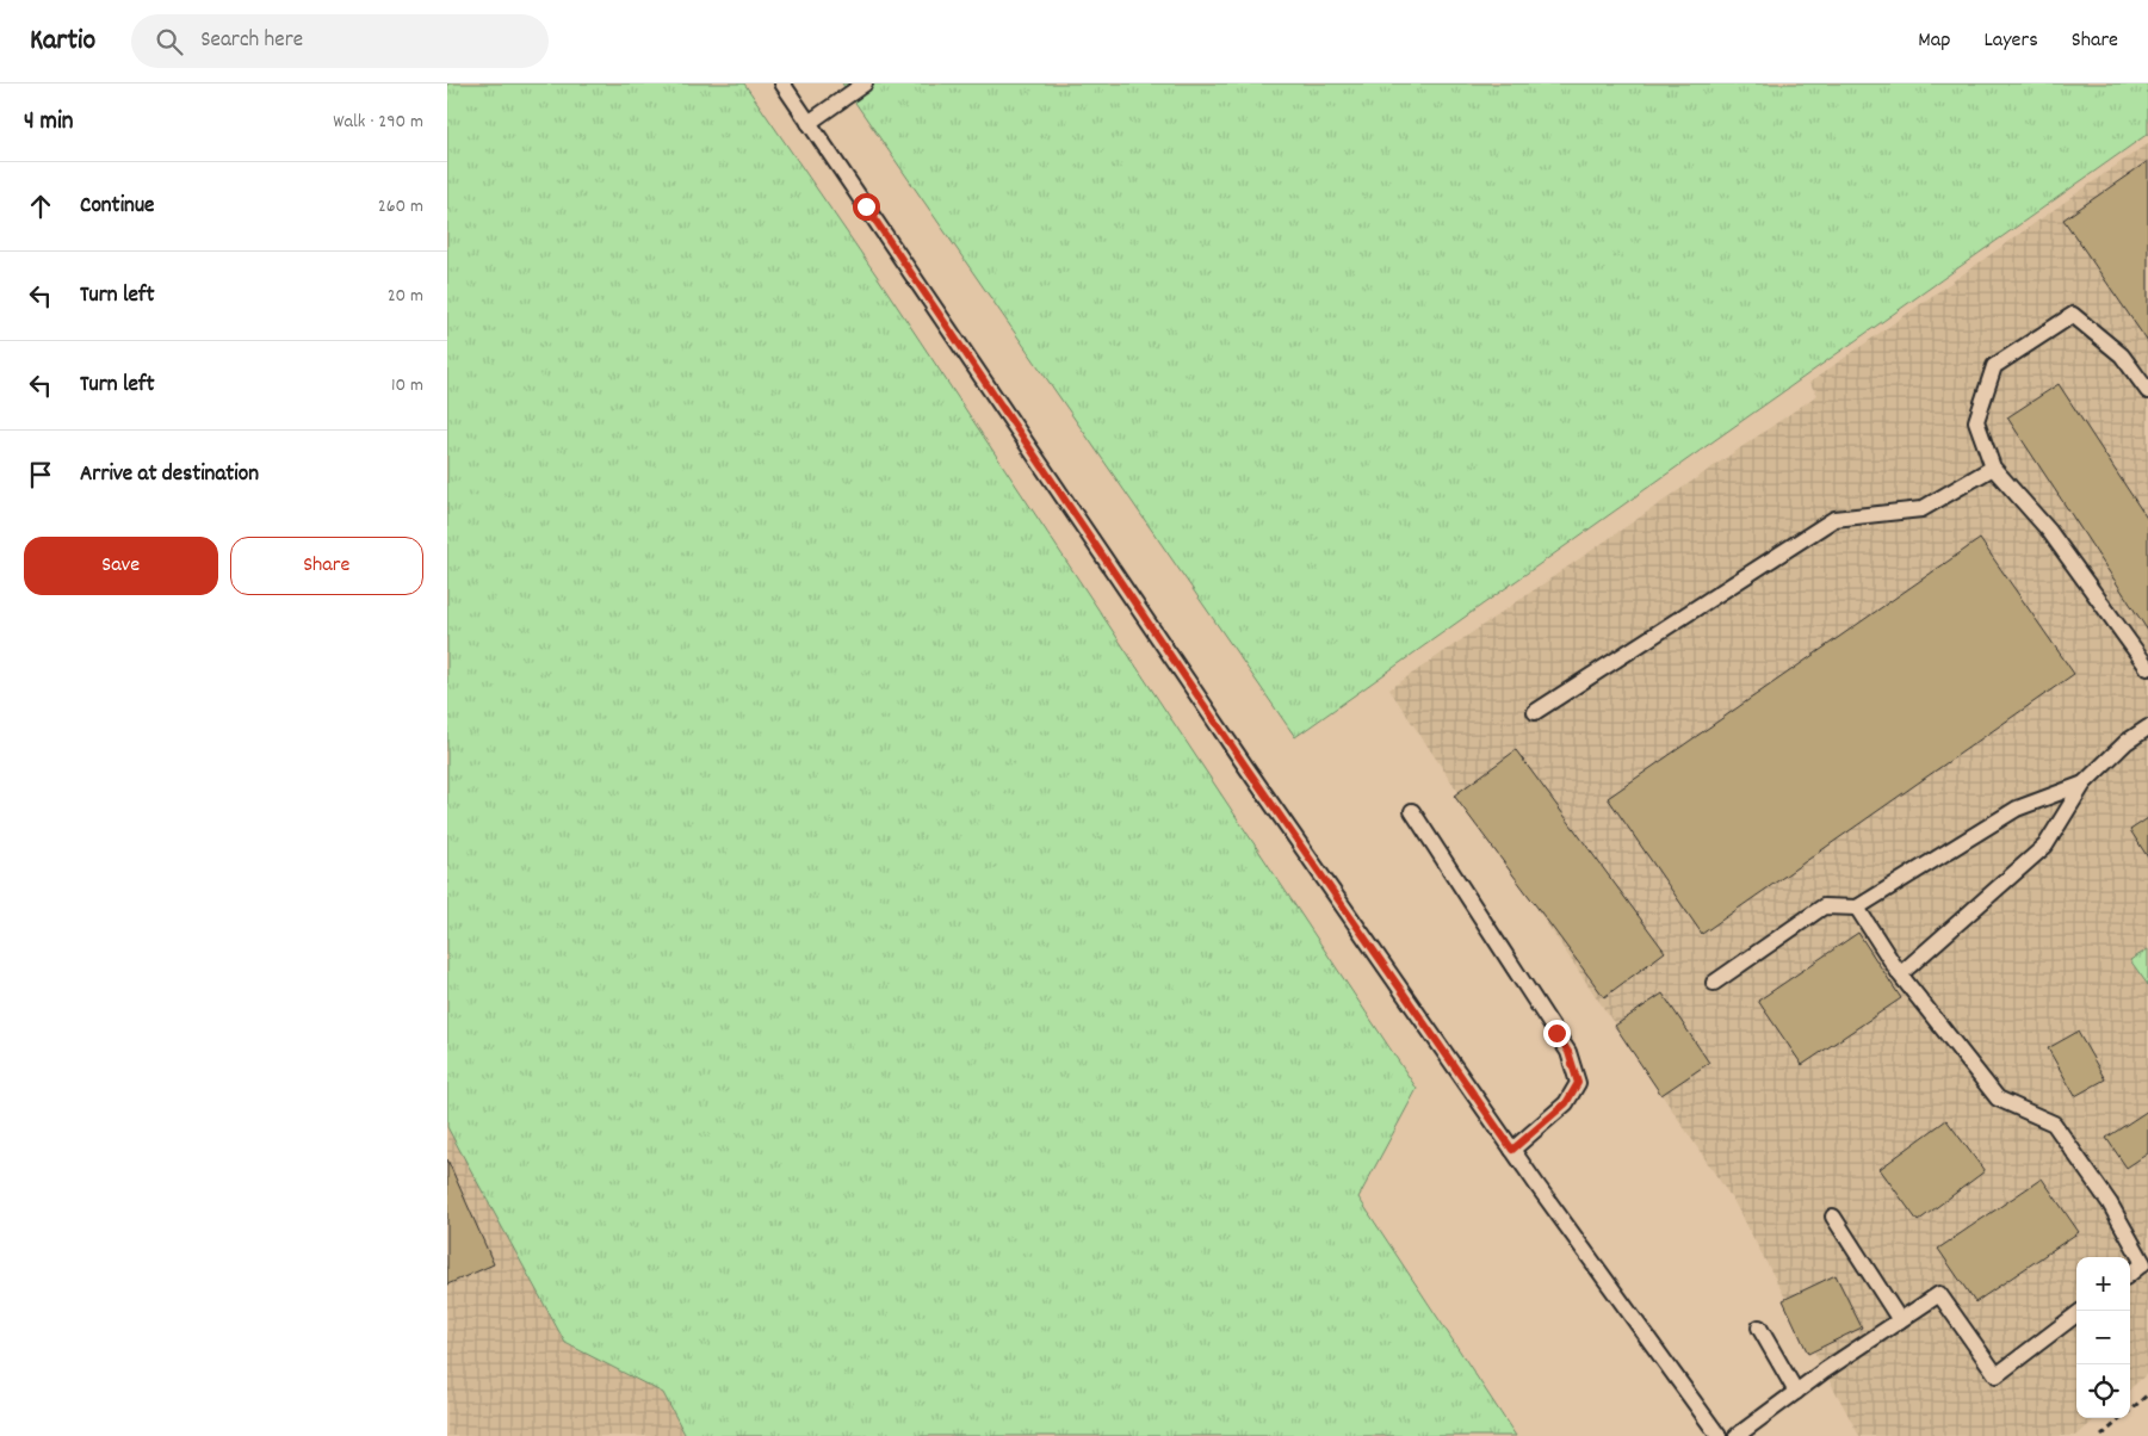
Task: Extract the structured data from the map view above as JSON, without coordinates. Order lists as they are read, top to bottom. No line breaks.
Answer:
{"page":{"header":"Kartio","search":"Search here","nav":["Map","Layers","Share"],"heading":["4 min","Walk · 290 m"],"list":[["Continue","260 m"],["Turn left","20 m"],["Turn left","10 m"],"Arrive at destination"],"buttons":["Save","Share"],"map_buttons":["+","−"]}}
